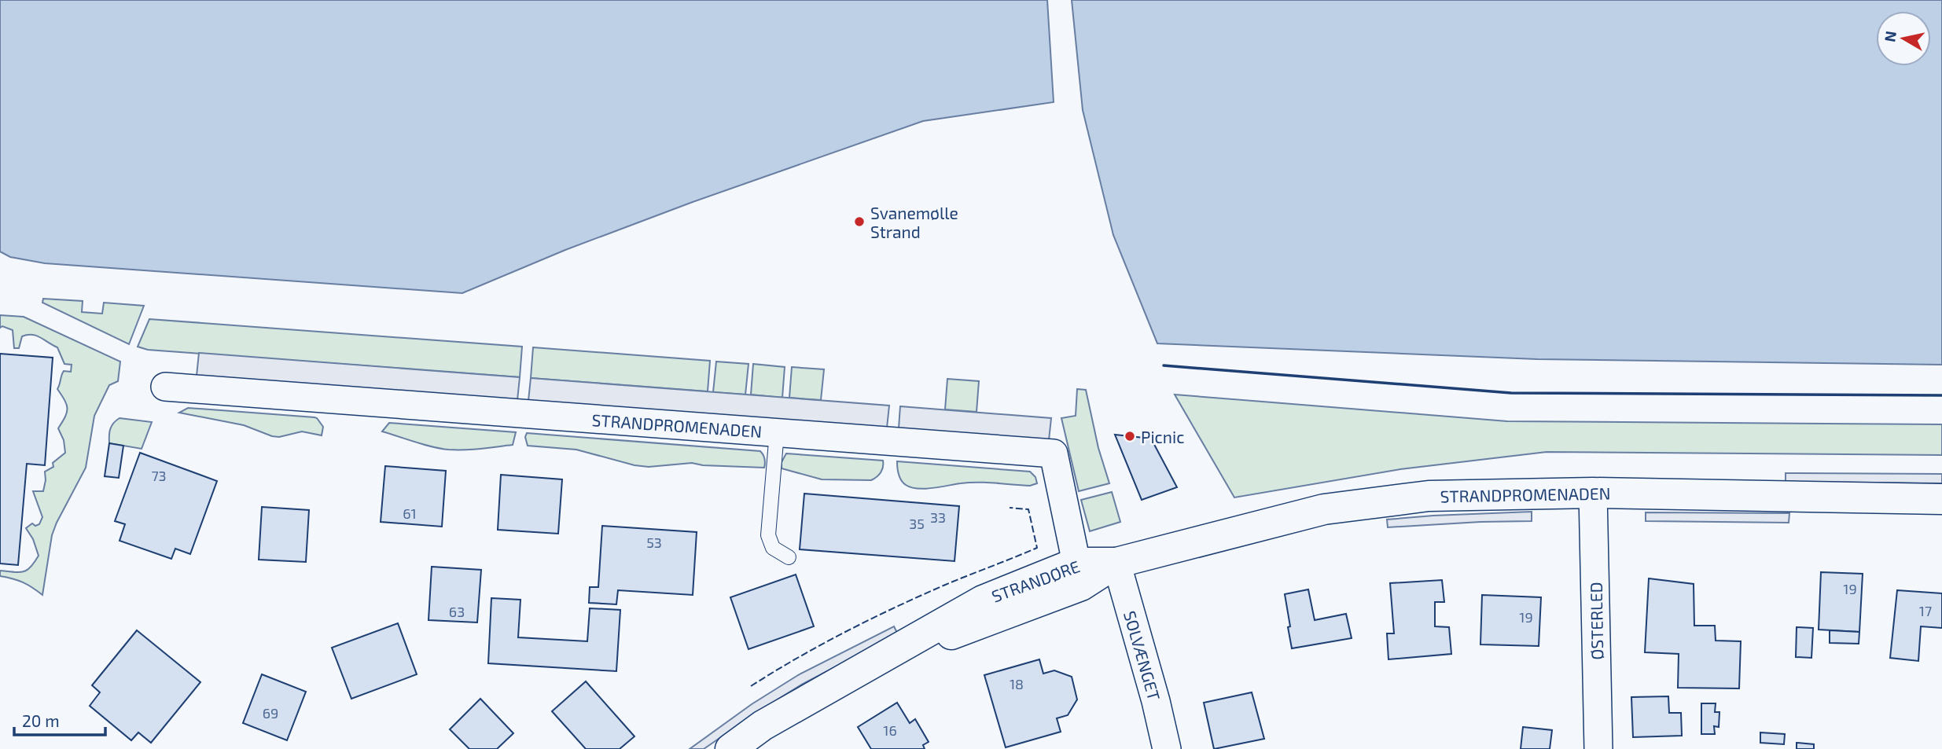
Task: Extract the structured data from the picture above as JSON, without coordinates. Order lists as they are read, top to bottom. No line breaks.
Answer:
{"streets":{"street":["STRANDPROMENADEN","STRANDØRE","ØSTERLED","SOLVÆNGET"]},"crossings":[["STRANDPROMENADEN","STRANDØRE"],["STRANDPROMENADEN","ØSTERLED"],["STRANDPROMENADEN","SOLVÆNGET"],["STRANDØRE","SOLVÆNGET"]],"places":["Svanemølle Strand","Picnic"],"house_numbers":["73","61","33","35","53","19","17","63","19","18","69","16"],"scale_bar":"20 m","north":"left"}
